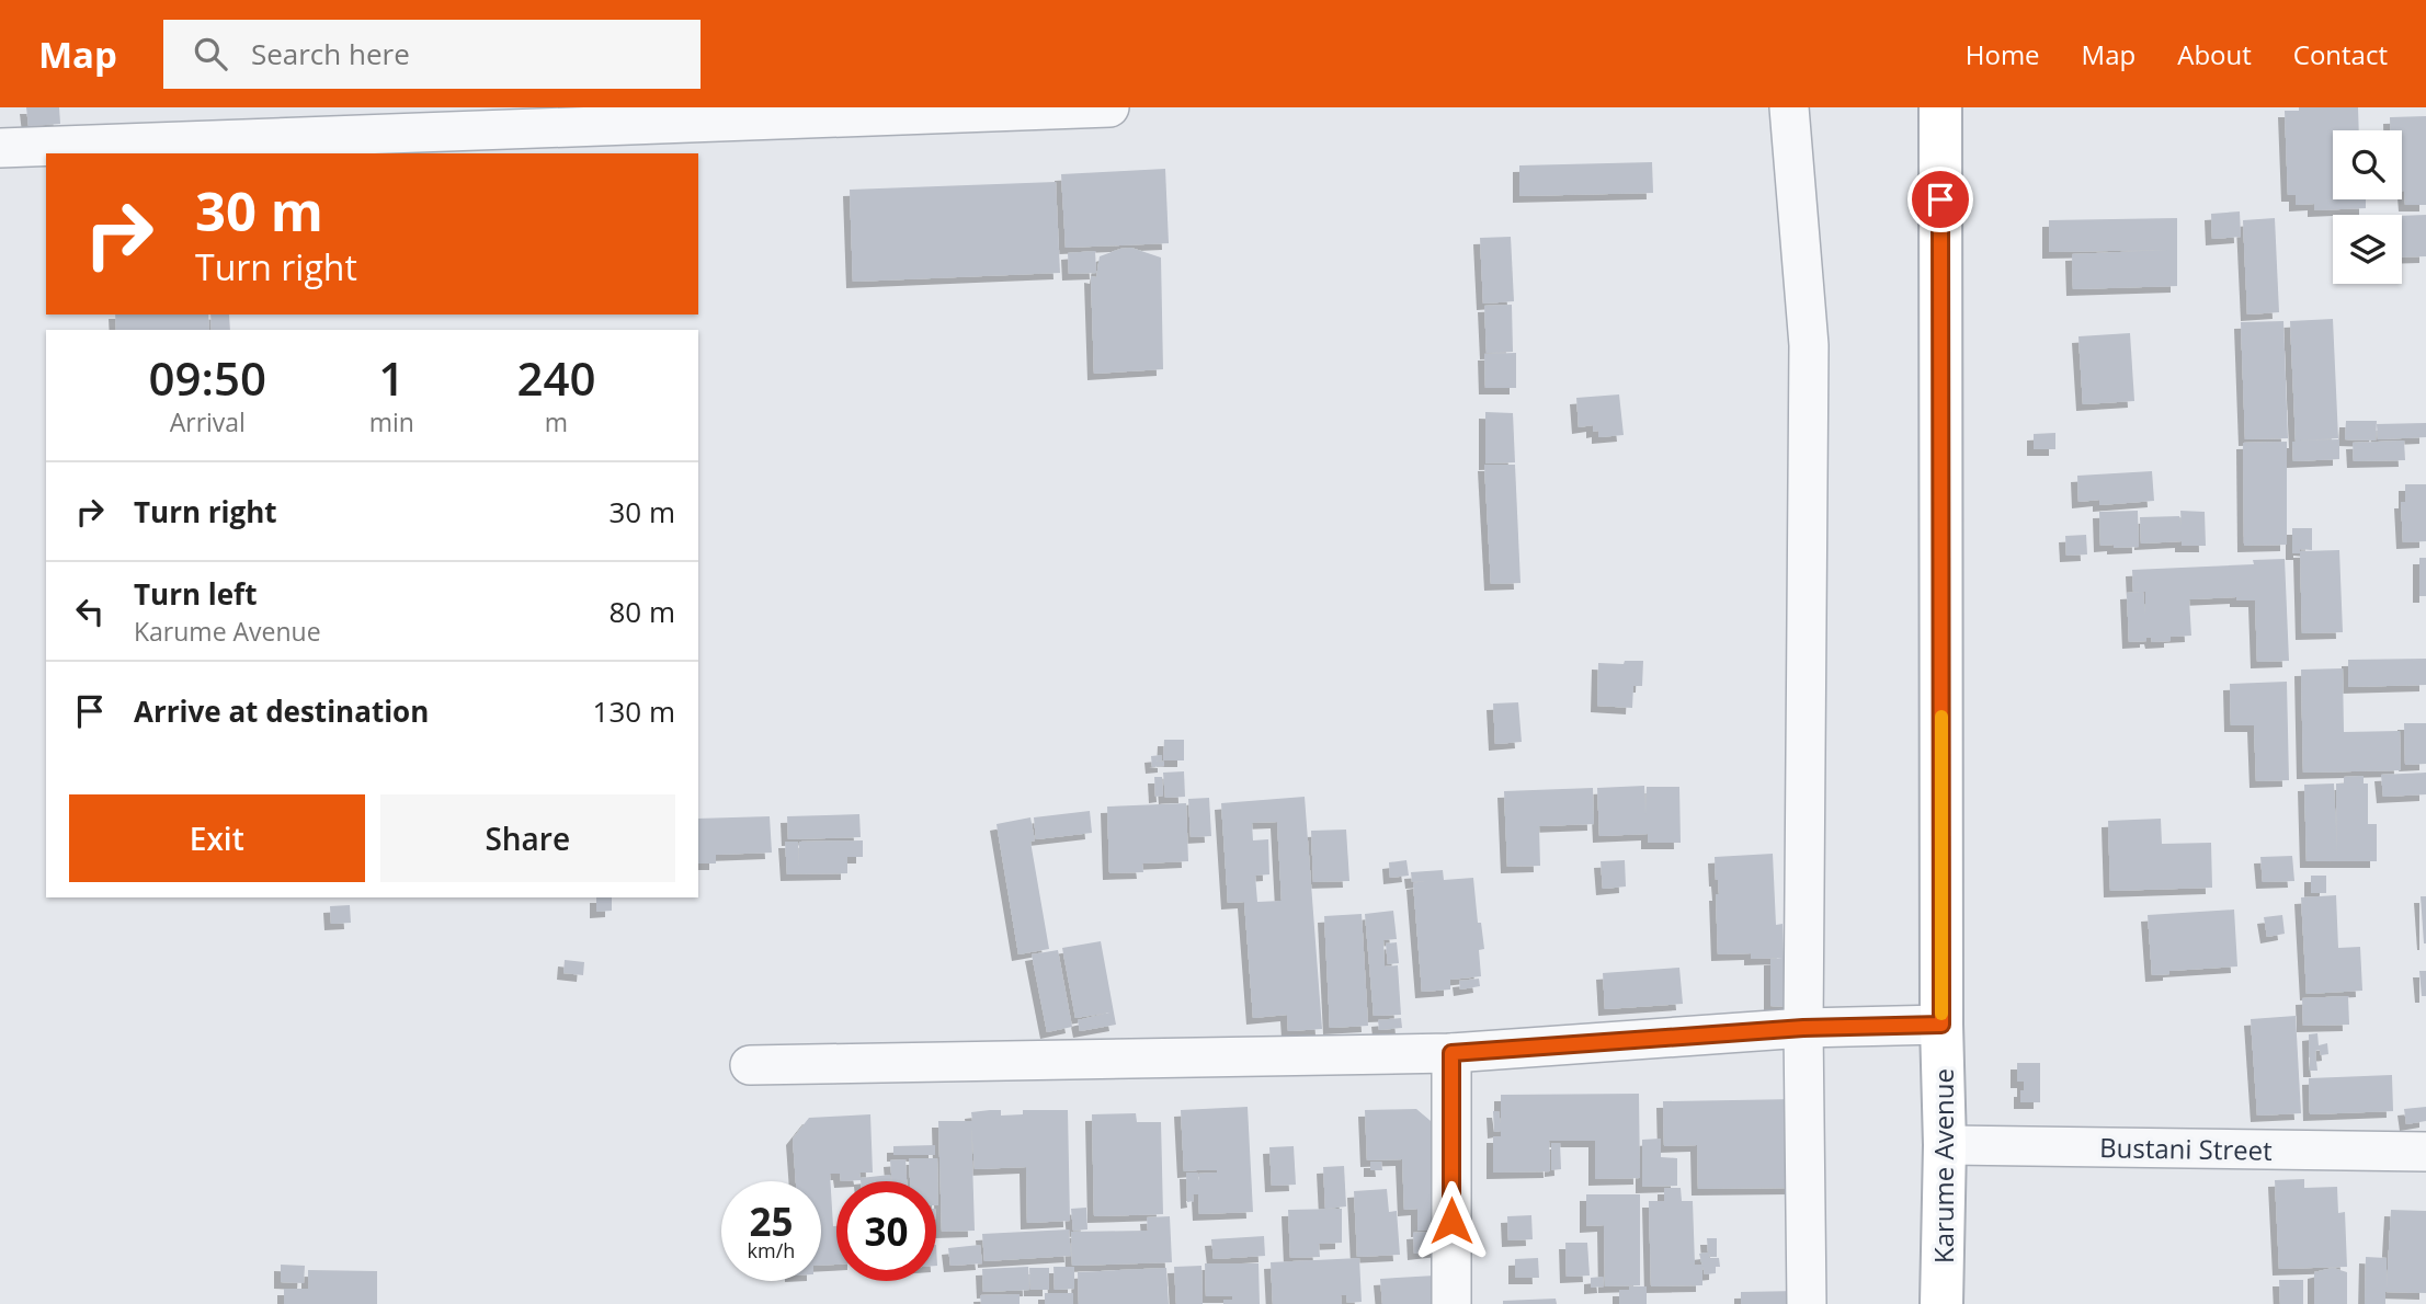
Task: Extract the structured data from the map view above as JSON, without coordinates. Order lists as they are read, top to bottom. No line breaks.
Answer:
{"streets":{"main road":["Karume Avenue"],"street":["Bustani Street"]},"crossings":[["Bustani Street","Karume Avenue"]],"page":{"header":"Map","search":"Search here","nav":["Home","Map","About","Contact"],"turn":["30 m","Turn right"],"eta":["09:50","Arrival","1","min","240","m"],"list":[{"name":"Turn right","value":"30 m"},{"name":"Turn left","note":"Karume Avenue","value":"80 m"},{"name":"Arrive at destination","value":"130 m"}],"buttons":["Exit","Share"],"speed":"25 km/h","limit":"30"}}
